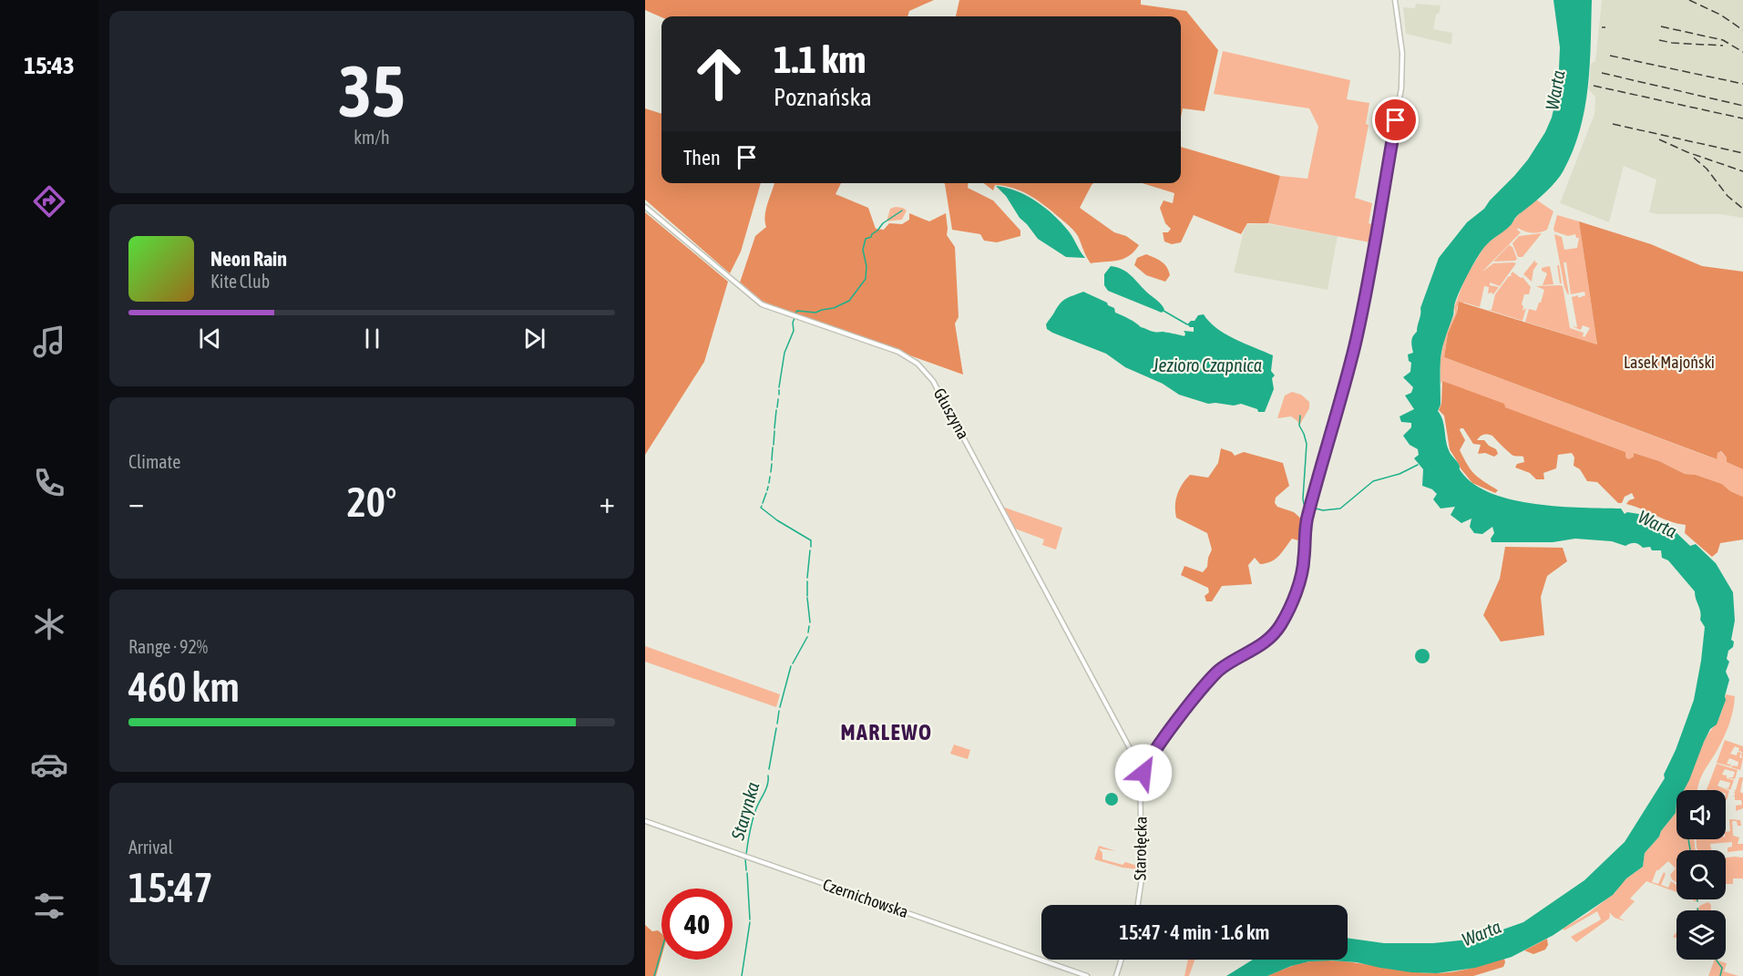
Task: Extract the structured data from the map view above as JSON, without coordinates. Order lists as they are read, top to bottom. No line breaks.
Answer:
{"streets":{"street":["Głuszyna","Starołęcka","Czernichowska"]},"districts":["MARLEWO"],"water":["Warta","Jezioro Czapnica","Starynka"],"parks":["Lasek Majoński"],"page":{"tabs":"15:43","tile":[["35","km/h"],"Climate",["Range · 92%","460 km"],["Arrival","15:47"]],"turn":["1.1 km","Poznańska"],"then":"Then","song":["Neon Rain","Kite Club"],"heat":["−","20°","+"],"limit":"40","trip":"15:47 · 4 min · 1.6 km"}}
